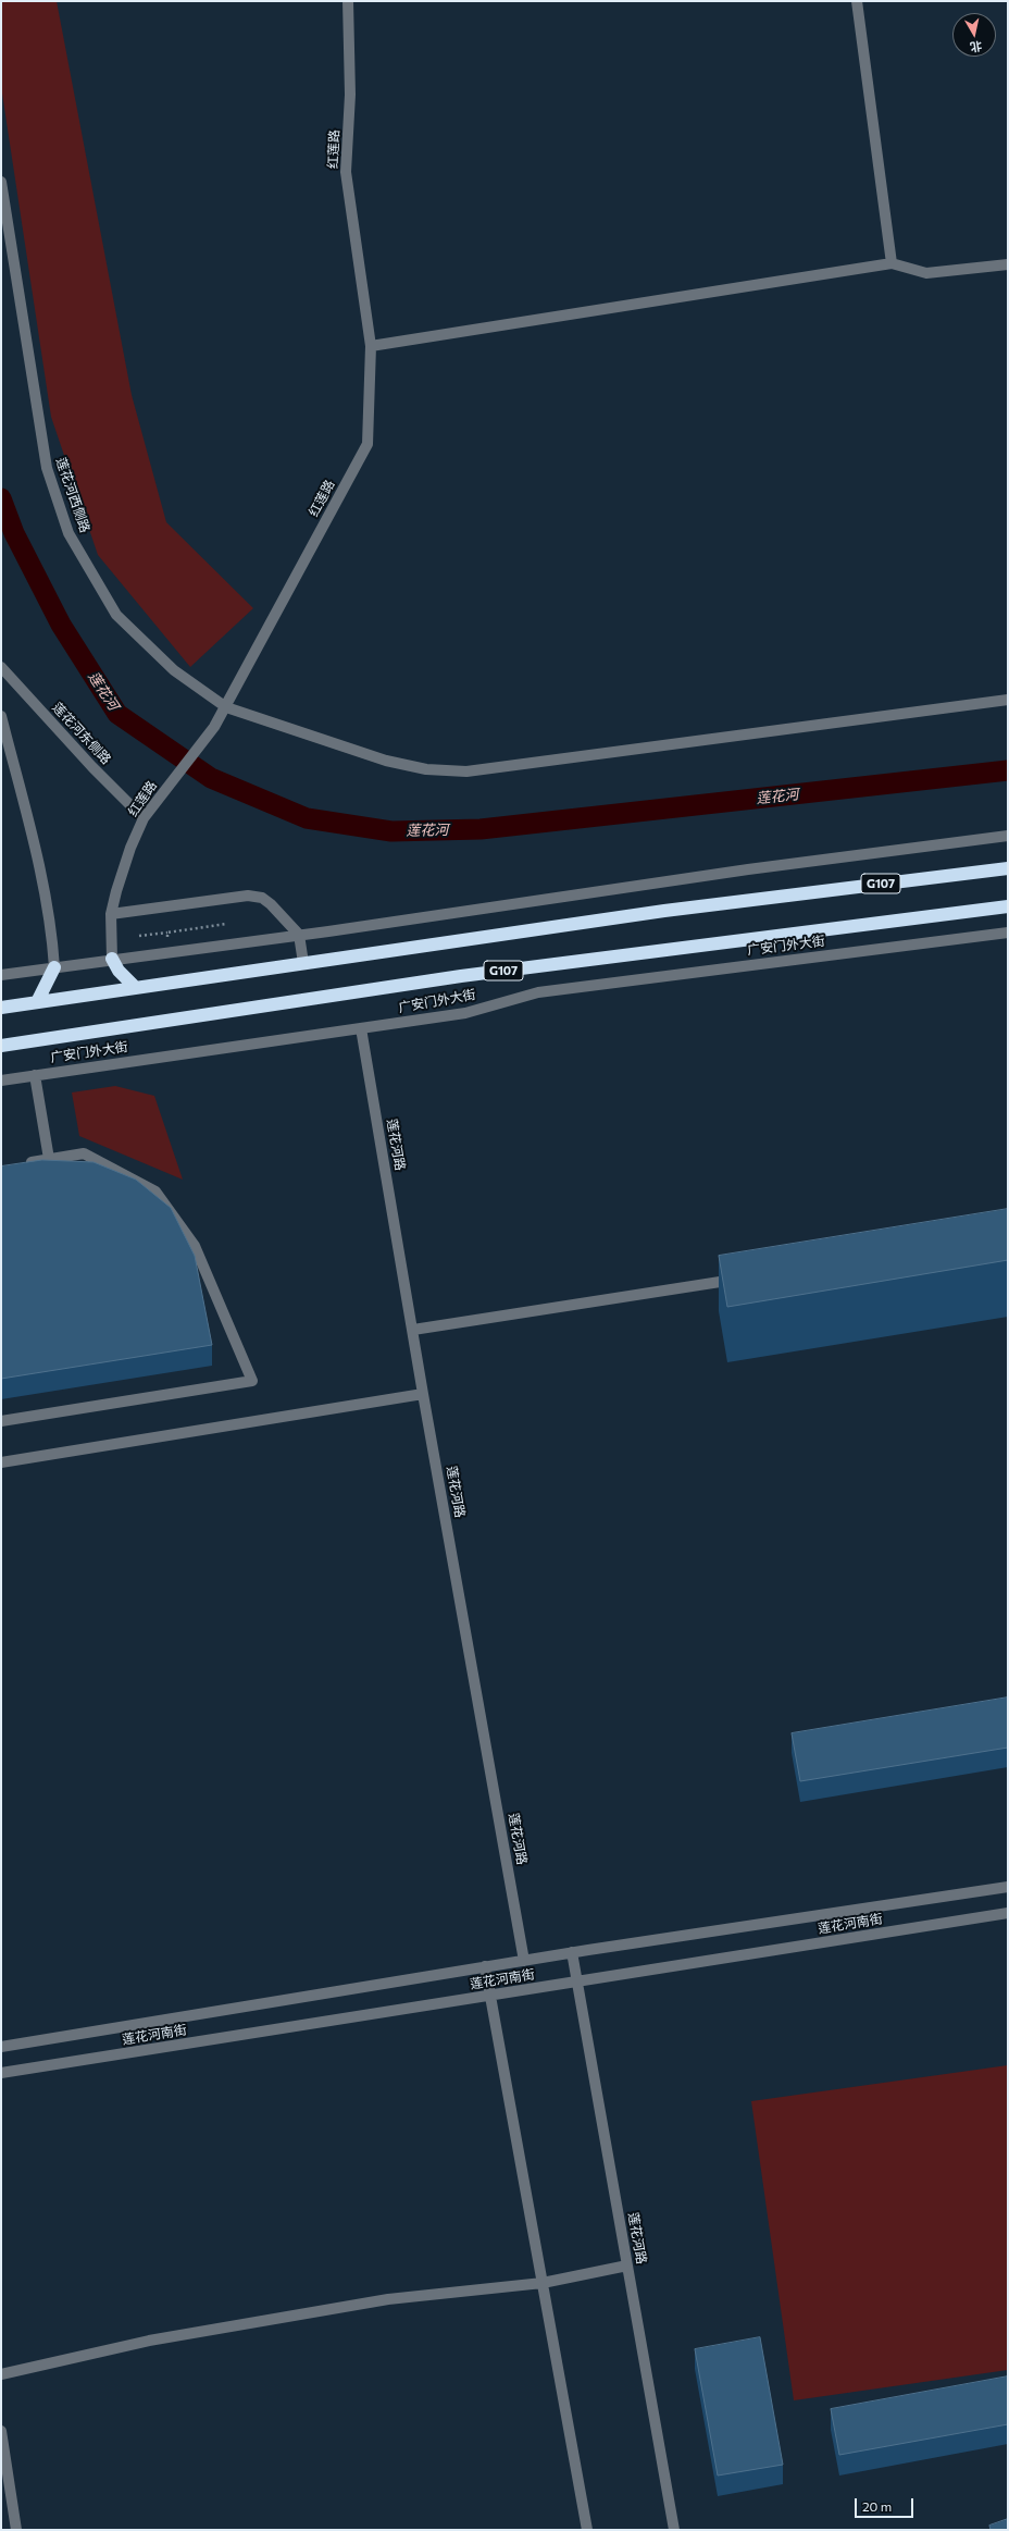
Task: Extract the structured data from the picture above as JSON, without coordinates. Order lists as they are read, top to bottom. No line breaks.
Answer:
{"streets":{"highway":["G107","广安门外大街"],"street":["红莲路","莲花河西侧路","莲花河东侧路","莲花河路","莲花河南街"]},"crossings":[["红莲路","莲花河西侧路"],["红莲路","莲花河东侧路"],["广安门外大街","莲花河路"],["莲花河路","莲花河南街"]],"water":["莲花河"],"scale_bar":"20 m","north":"bottom"}
